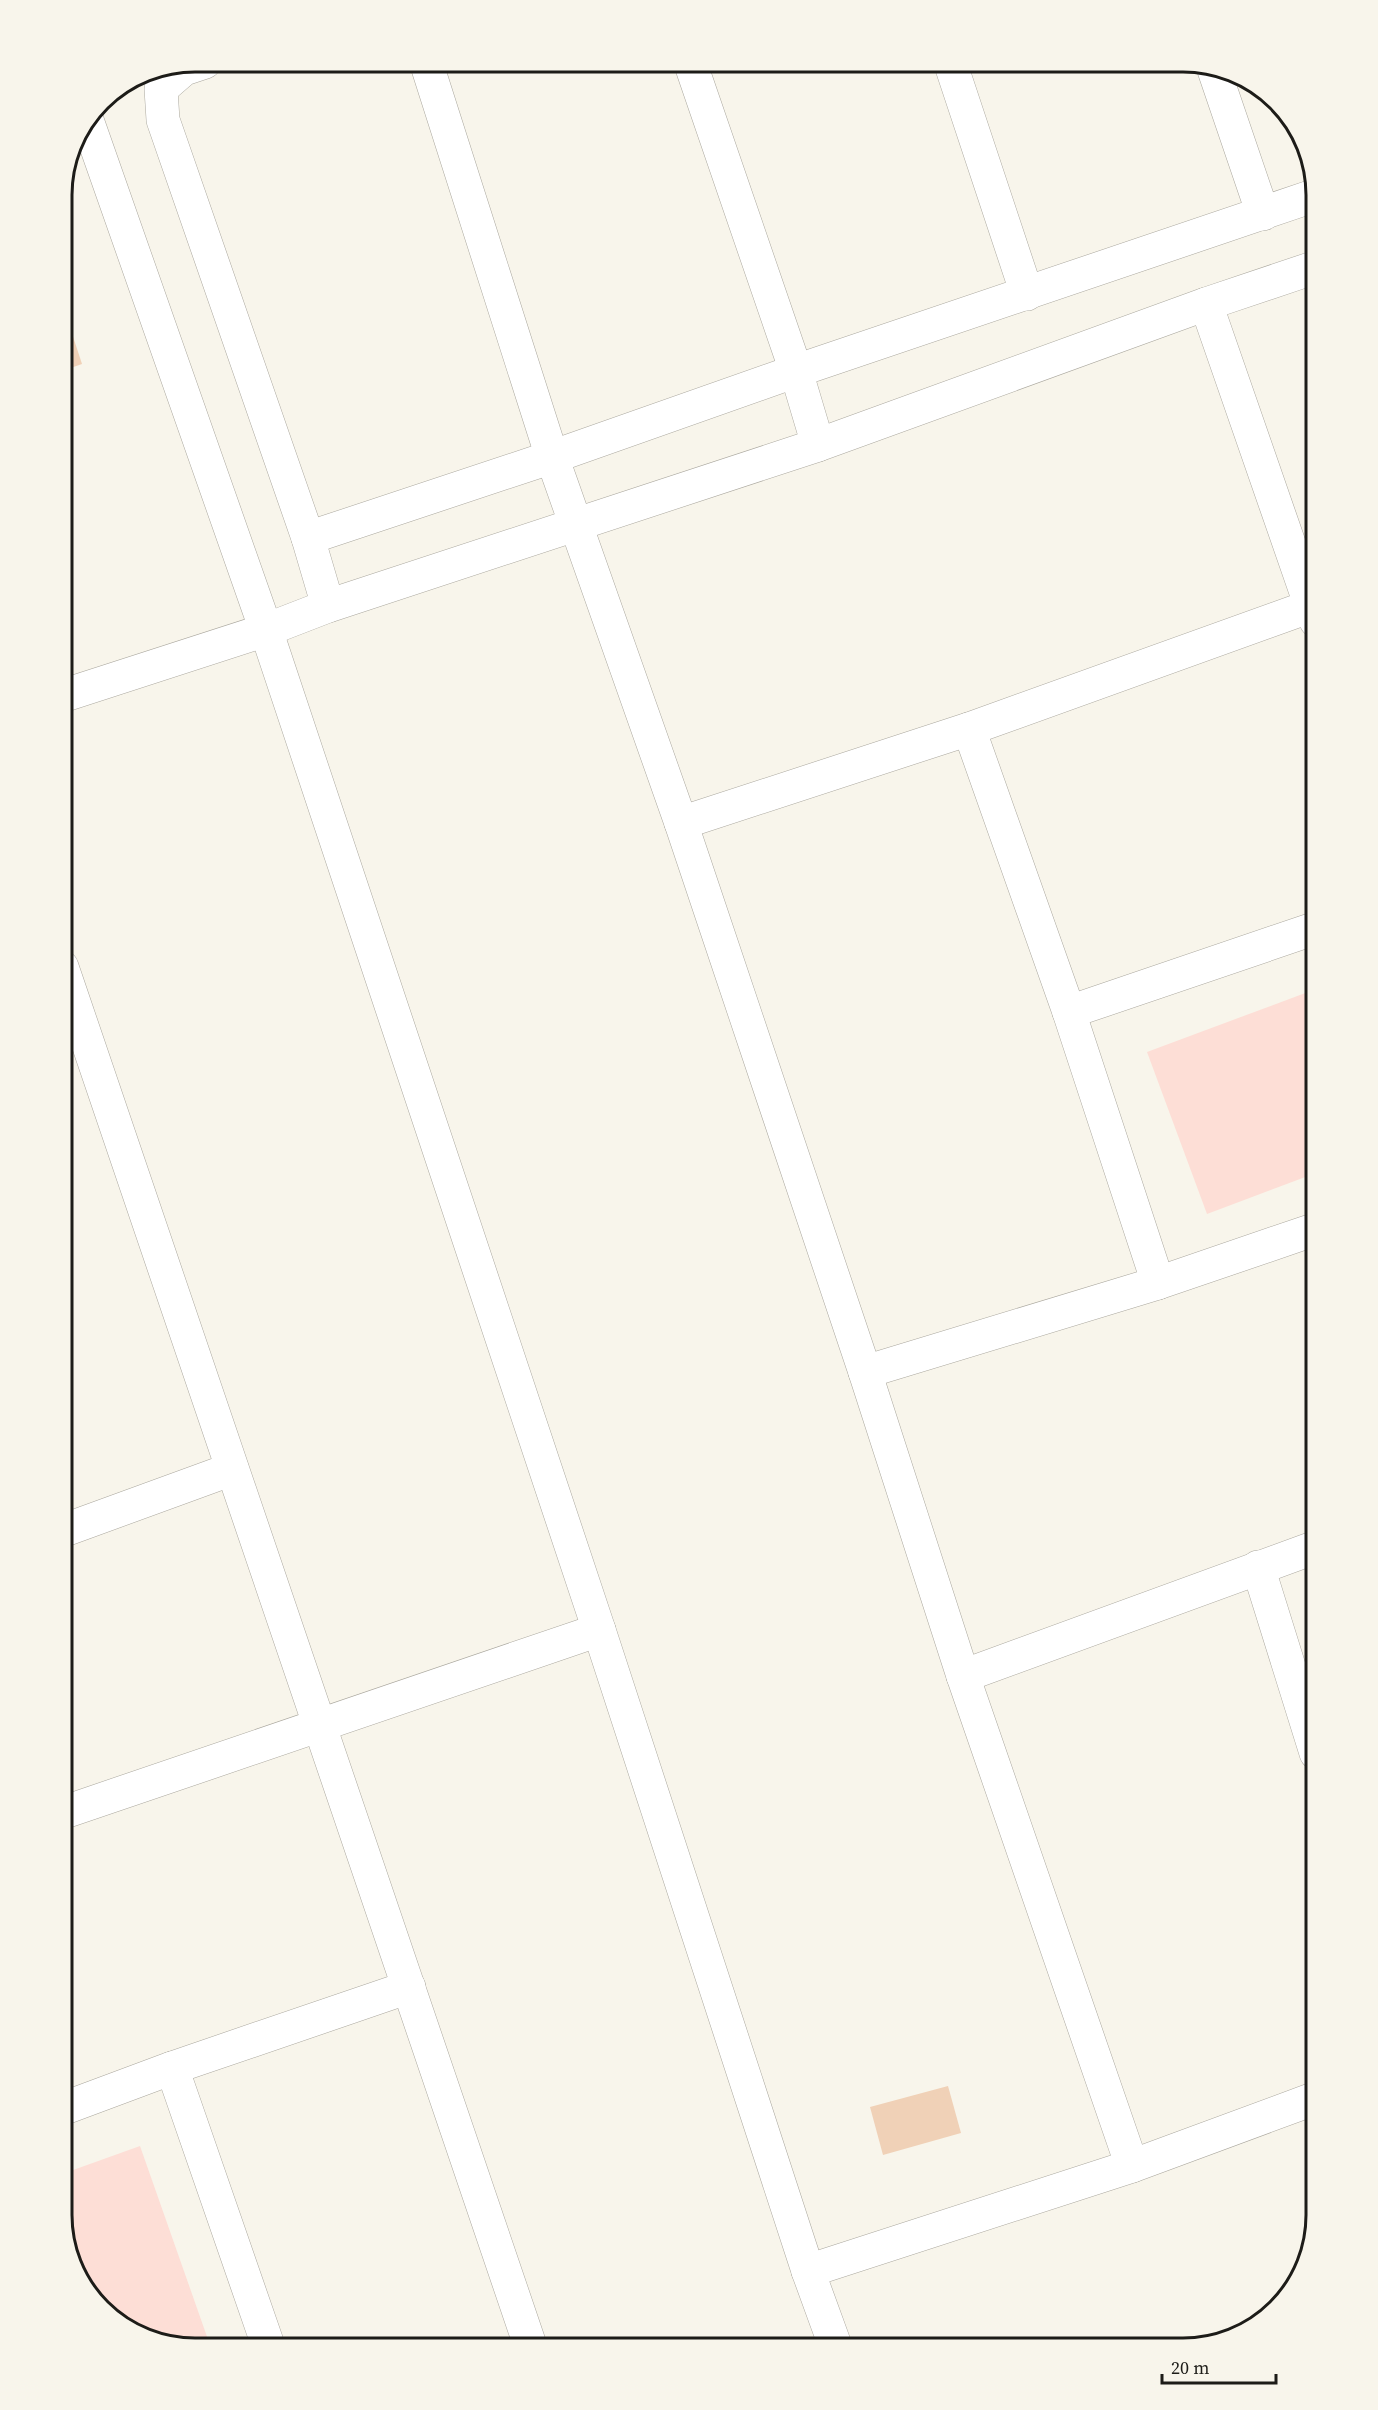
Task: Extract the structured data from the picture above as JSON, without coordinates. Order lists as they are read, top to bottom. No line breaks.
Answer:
{"scale_bar":"20 m"}
